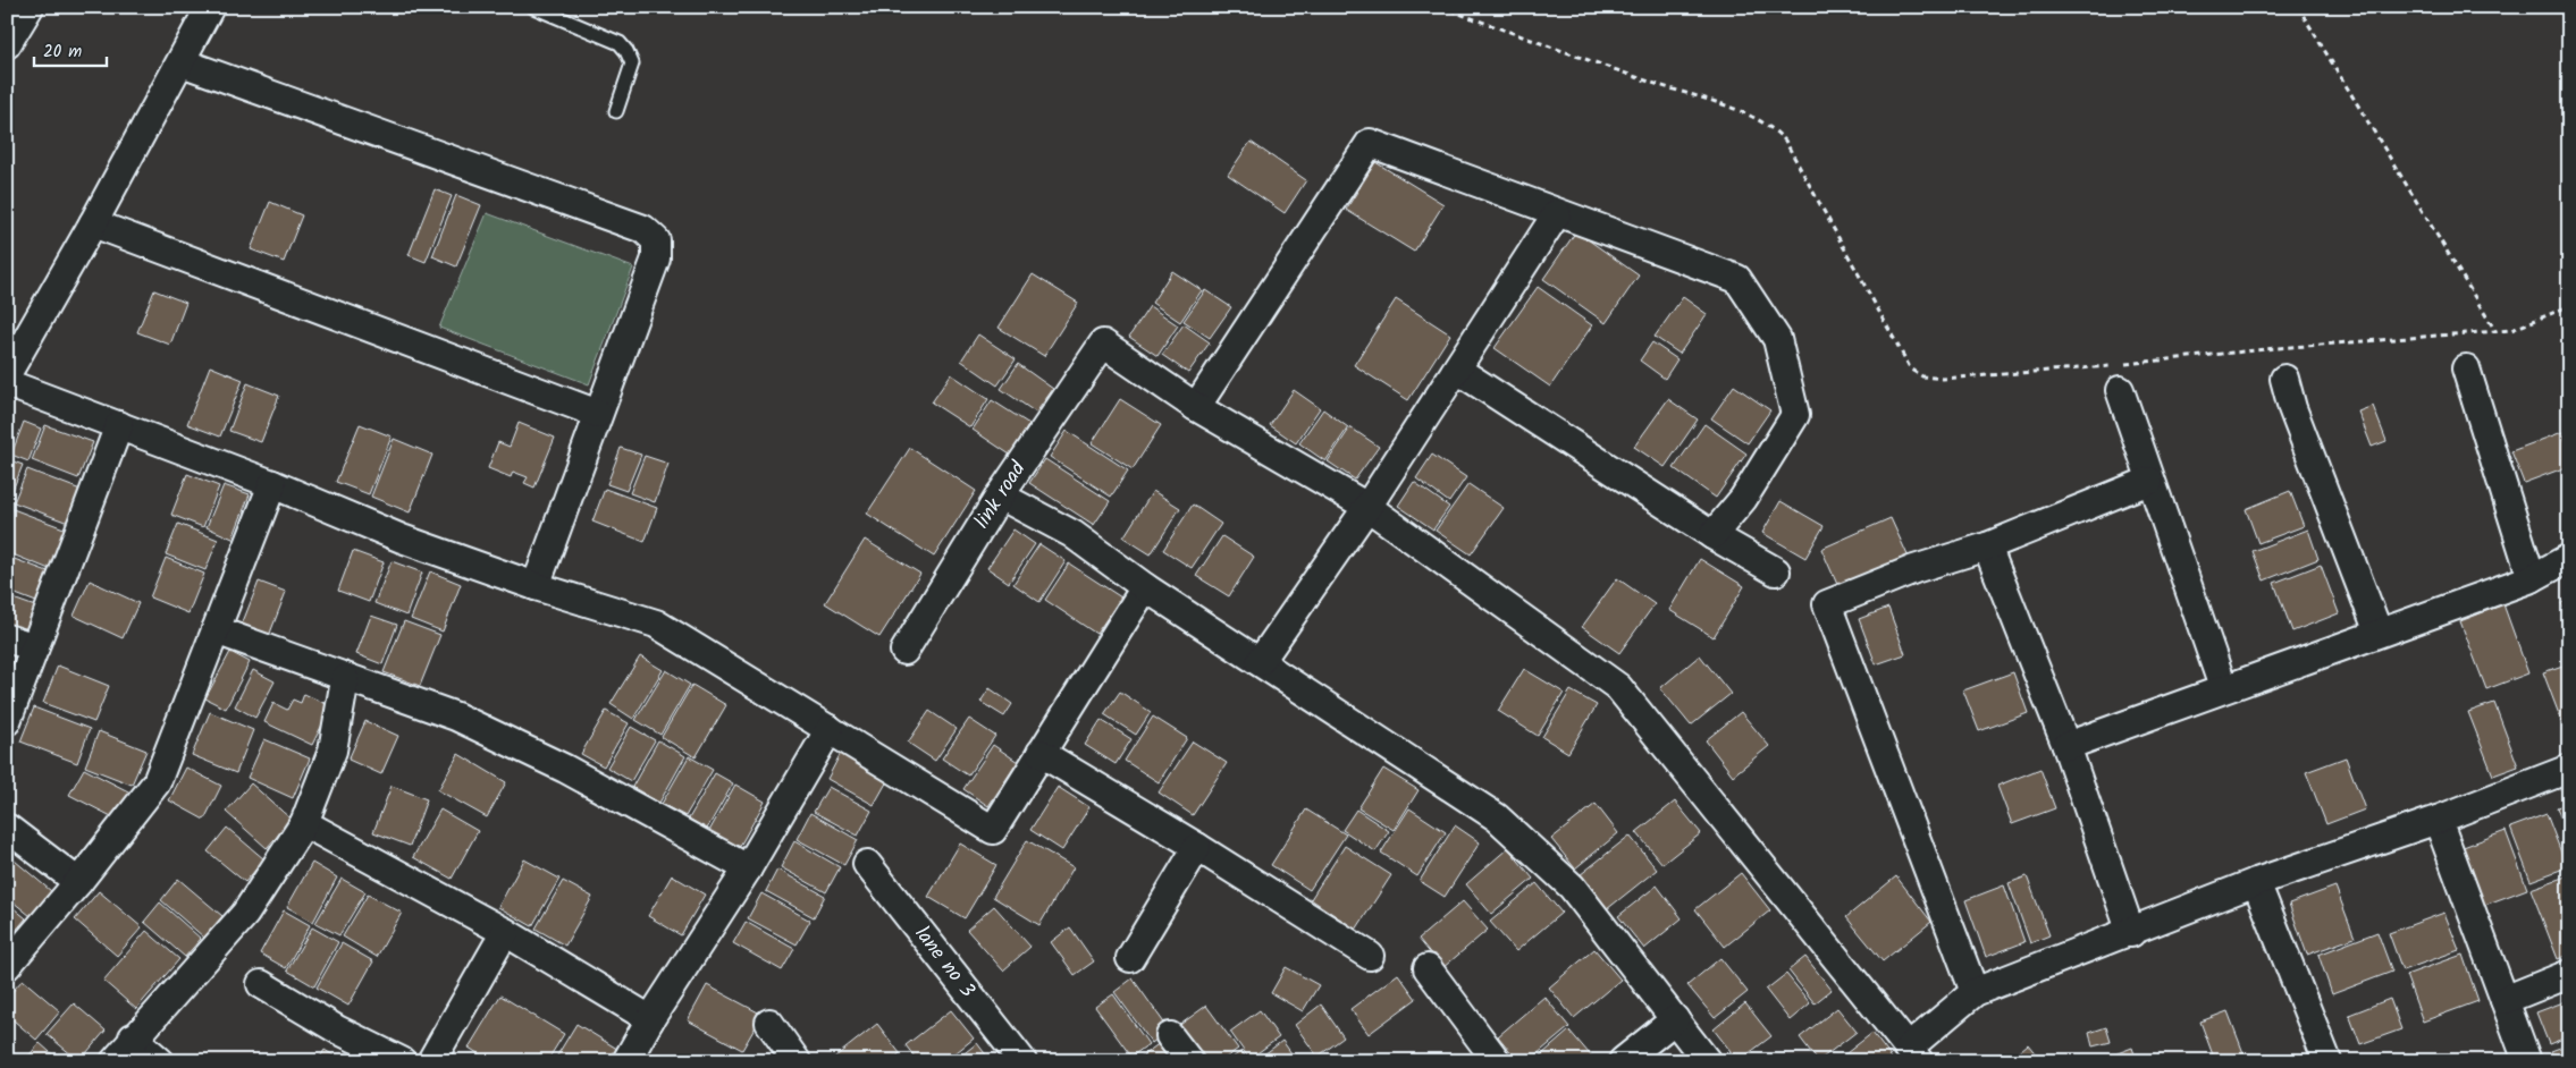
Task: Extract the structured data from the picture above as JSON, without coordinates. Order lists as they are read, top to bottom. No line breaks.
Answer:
{"streets":{"street":["link road","lane no 3"]},"scale_bar":"20 m"}
